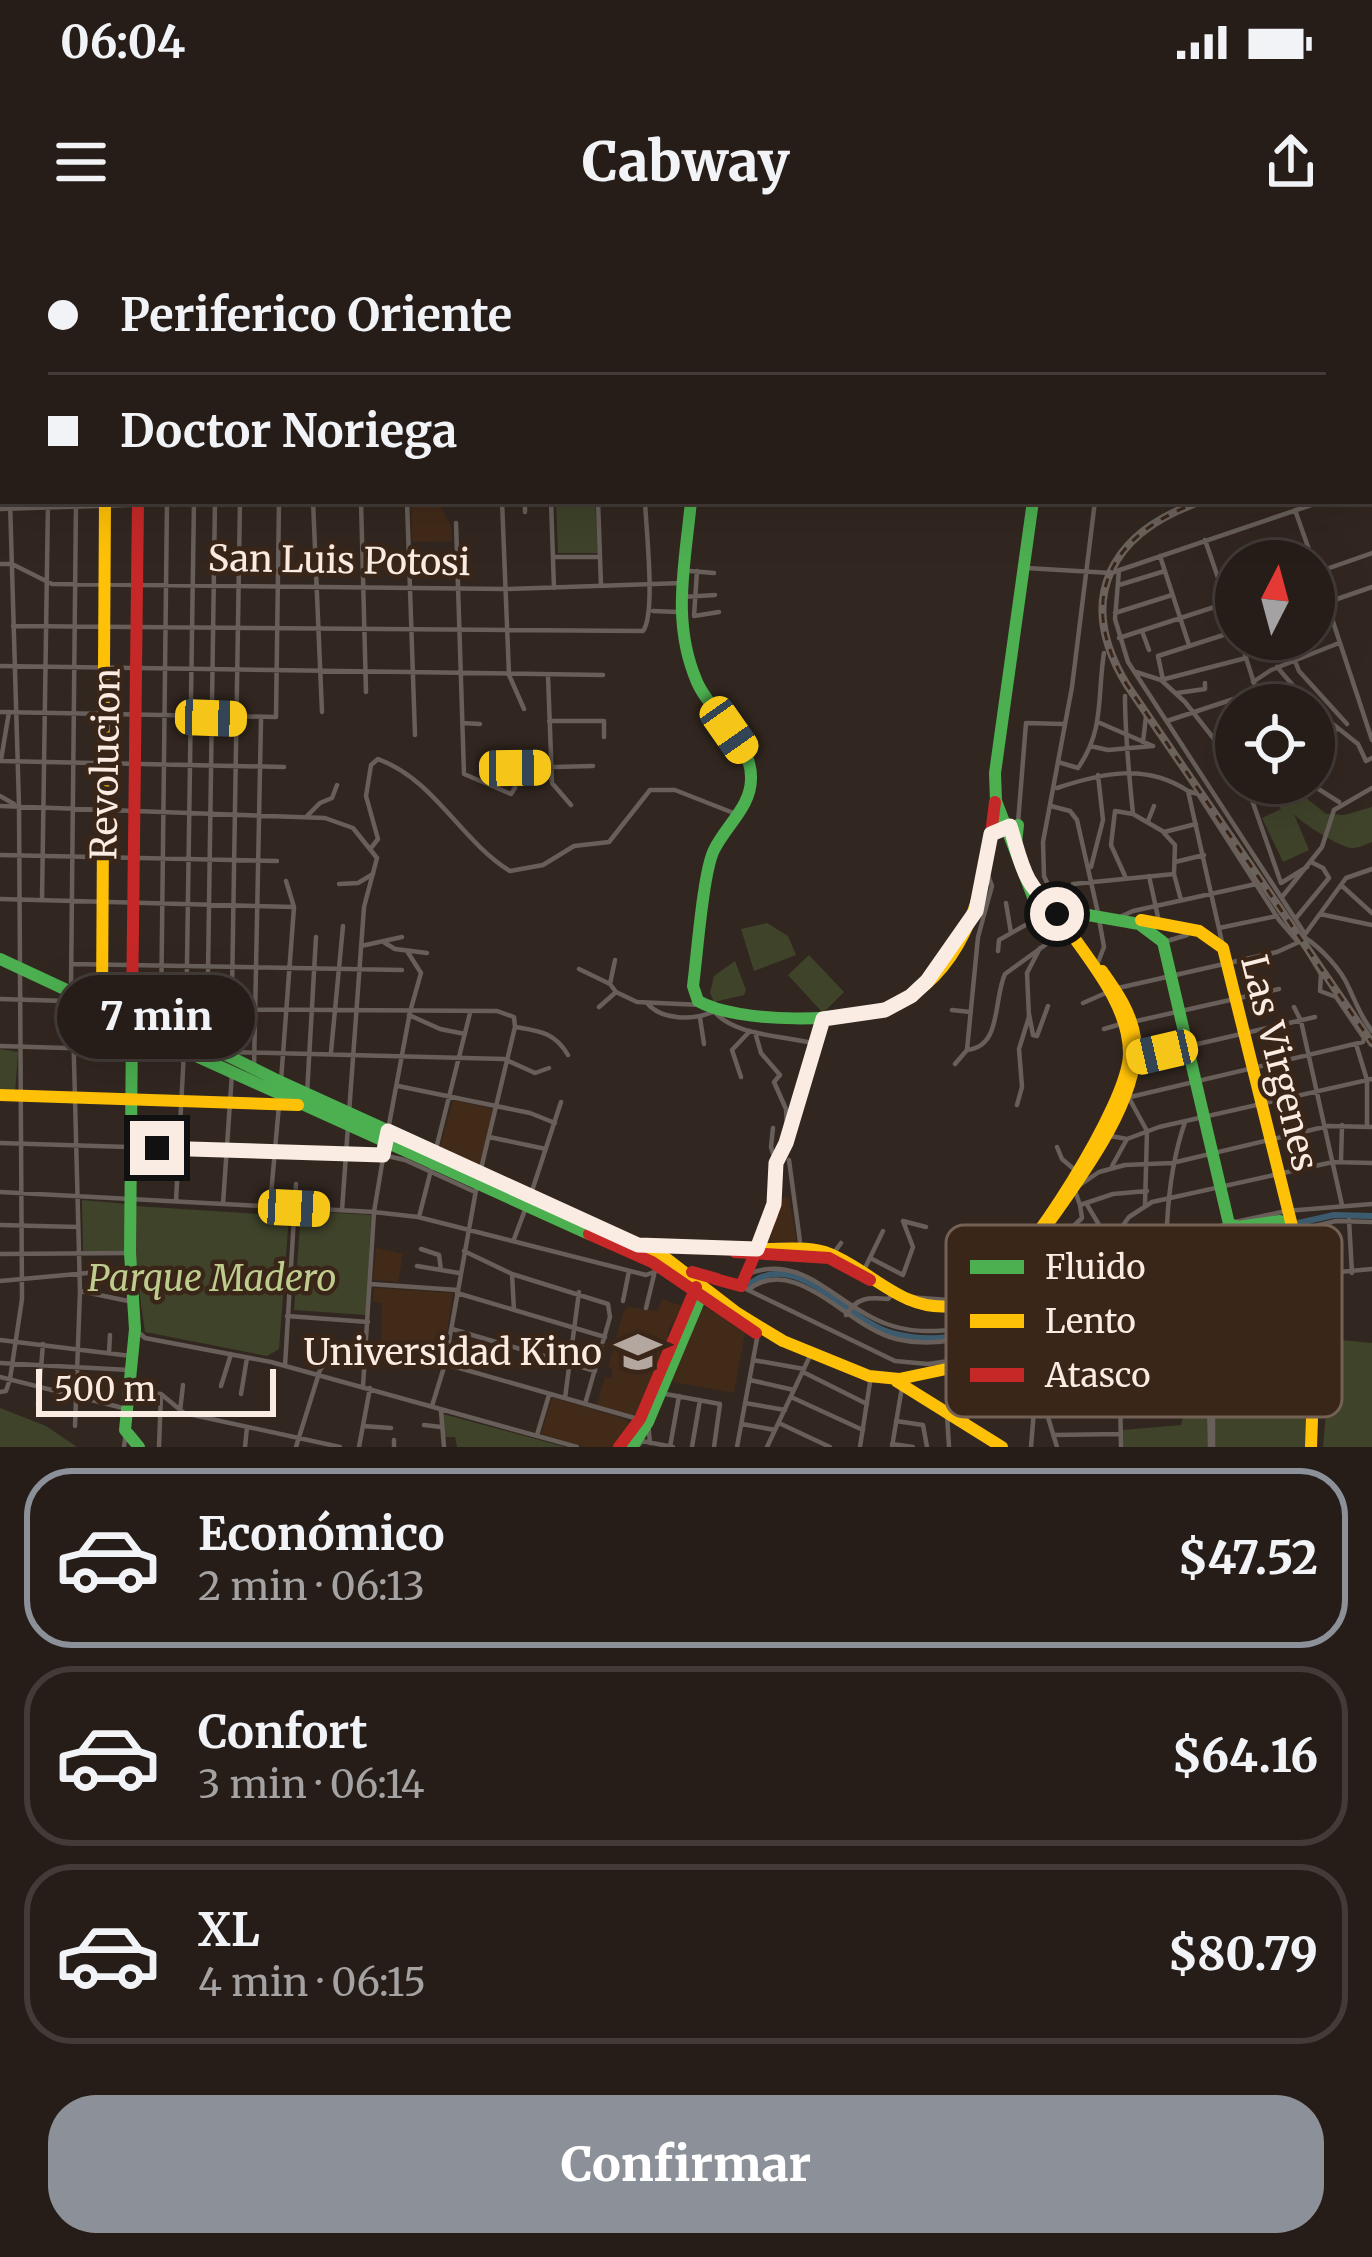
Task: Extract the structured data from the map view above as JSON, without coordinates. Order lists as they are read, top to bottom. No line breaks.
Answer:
{"streets":{"main road":["Revolucion","Las Virgenes"],"street":["San Luis Potosi"]},"crossings":[["San Luis Potosi","Revolucion"]],"parks":["Parque Madero"],"places":{"school or university":["Universidad Kino"]},"legend":["Fluido","Lento","Atasco"],"scale_bar":"500 m","north":"top","page":{"status":"06:04","header":"Cabway","banner":["Periferico Oriente","Doctor Noriega"],"bubble":"7 min","scale":"500 m","list":[{"name":"Económico","note":"2 min · 06:13","value":"$47.52"},{"name":"Confort","note":"3 min · 06:14","value":"$64.16"},{"name":"XL","note":"4 min · 06:15","value":"$80.79"}],"buttons":"Confirmar"}}
